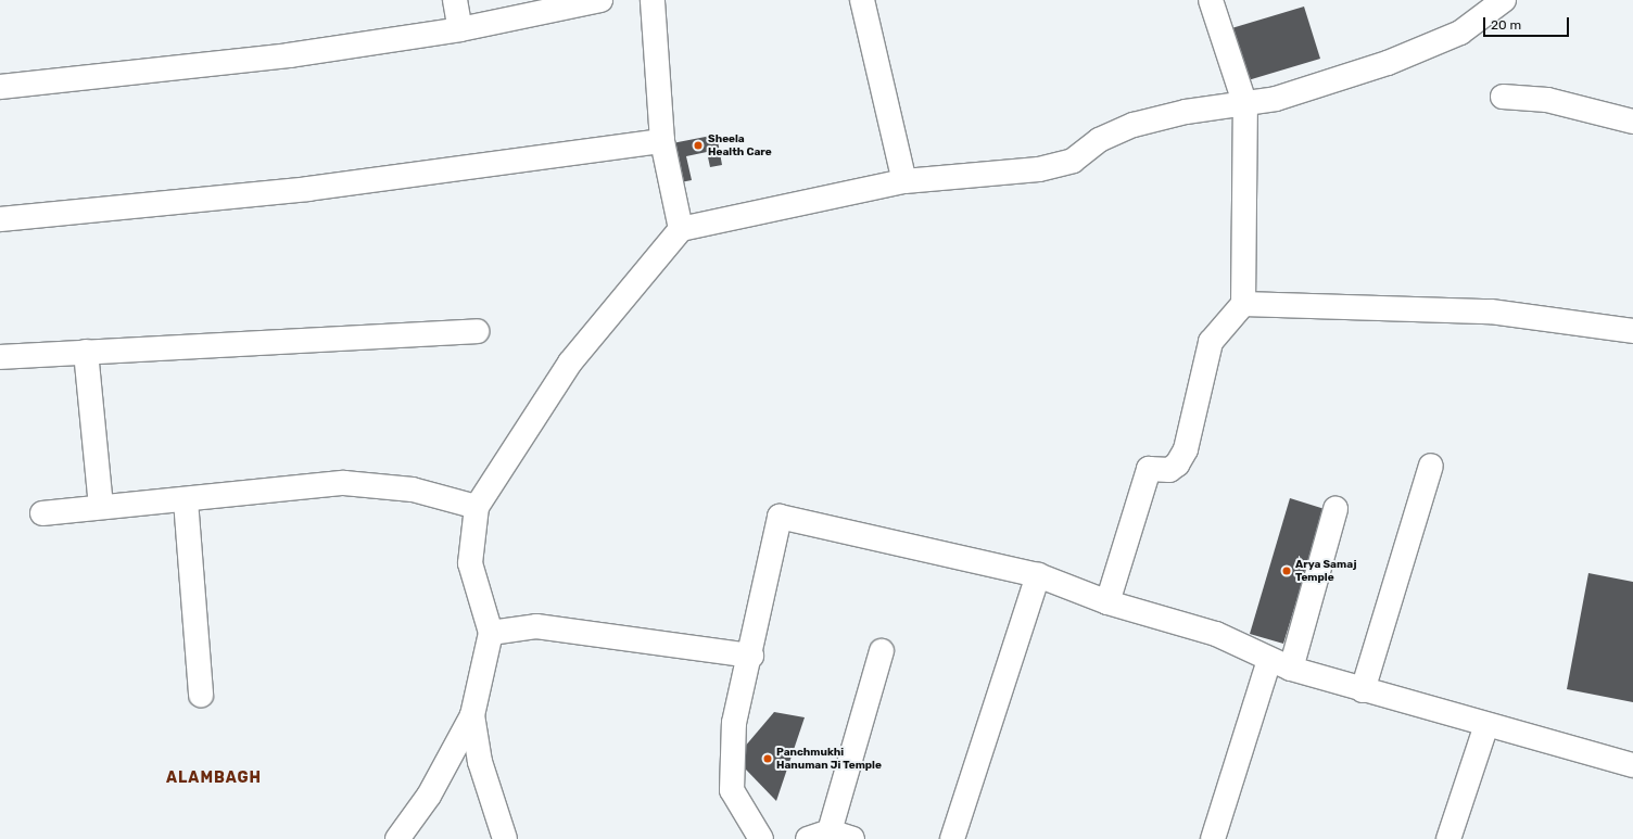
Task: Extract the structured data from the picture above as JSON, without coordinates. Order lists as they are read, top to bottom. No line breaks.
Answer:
{"districts":["ALAMBAGH"],"places":["Sheela Health Care","Arya Samaj Temple","Panchmukhi Hanuman Ji Temple"],"scale_bar":"20 m"}
